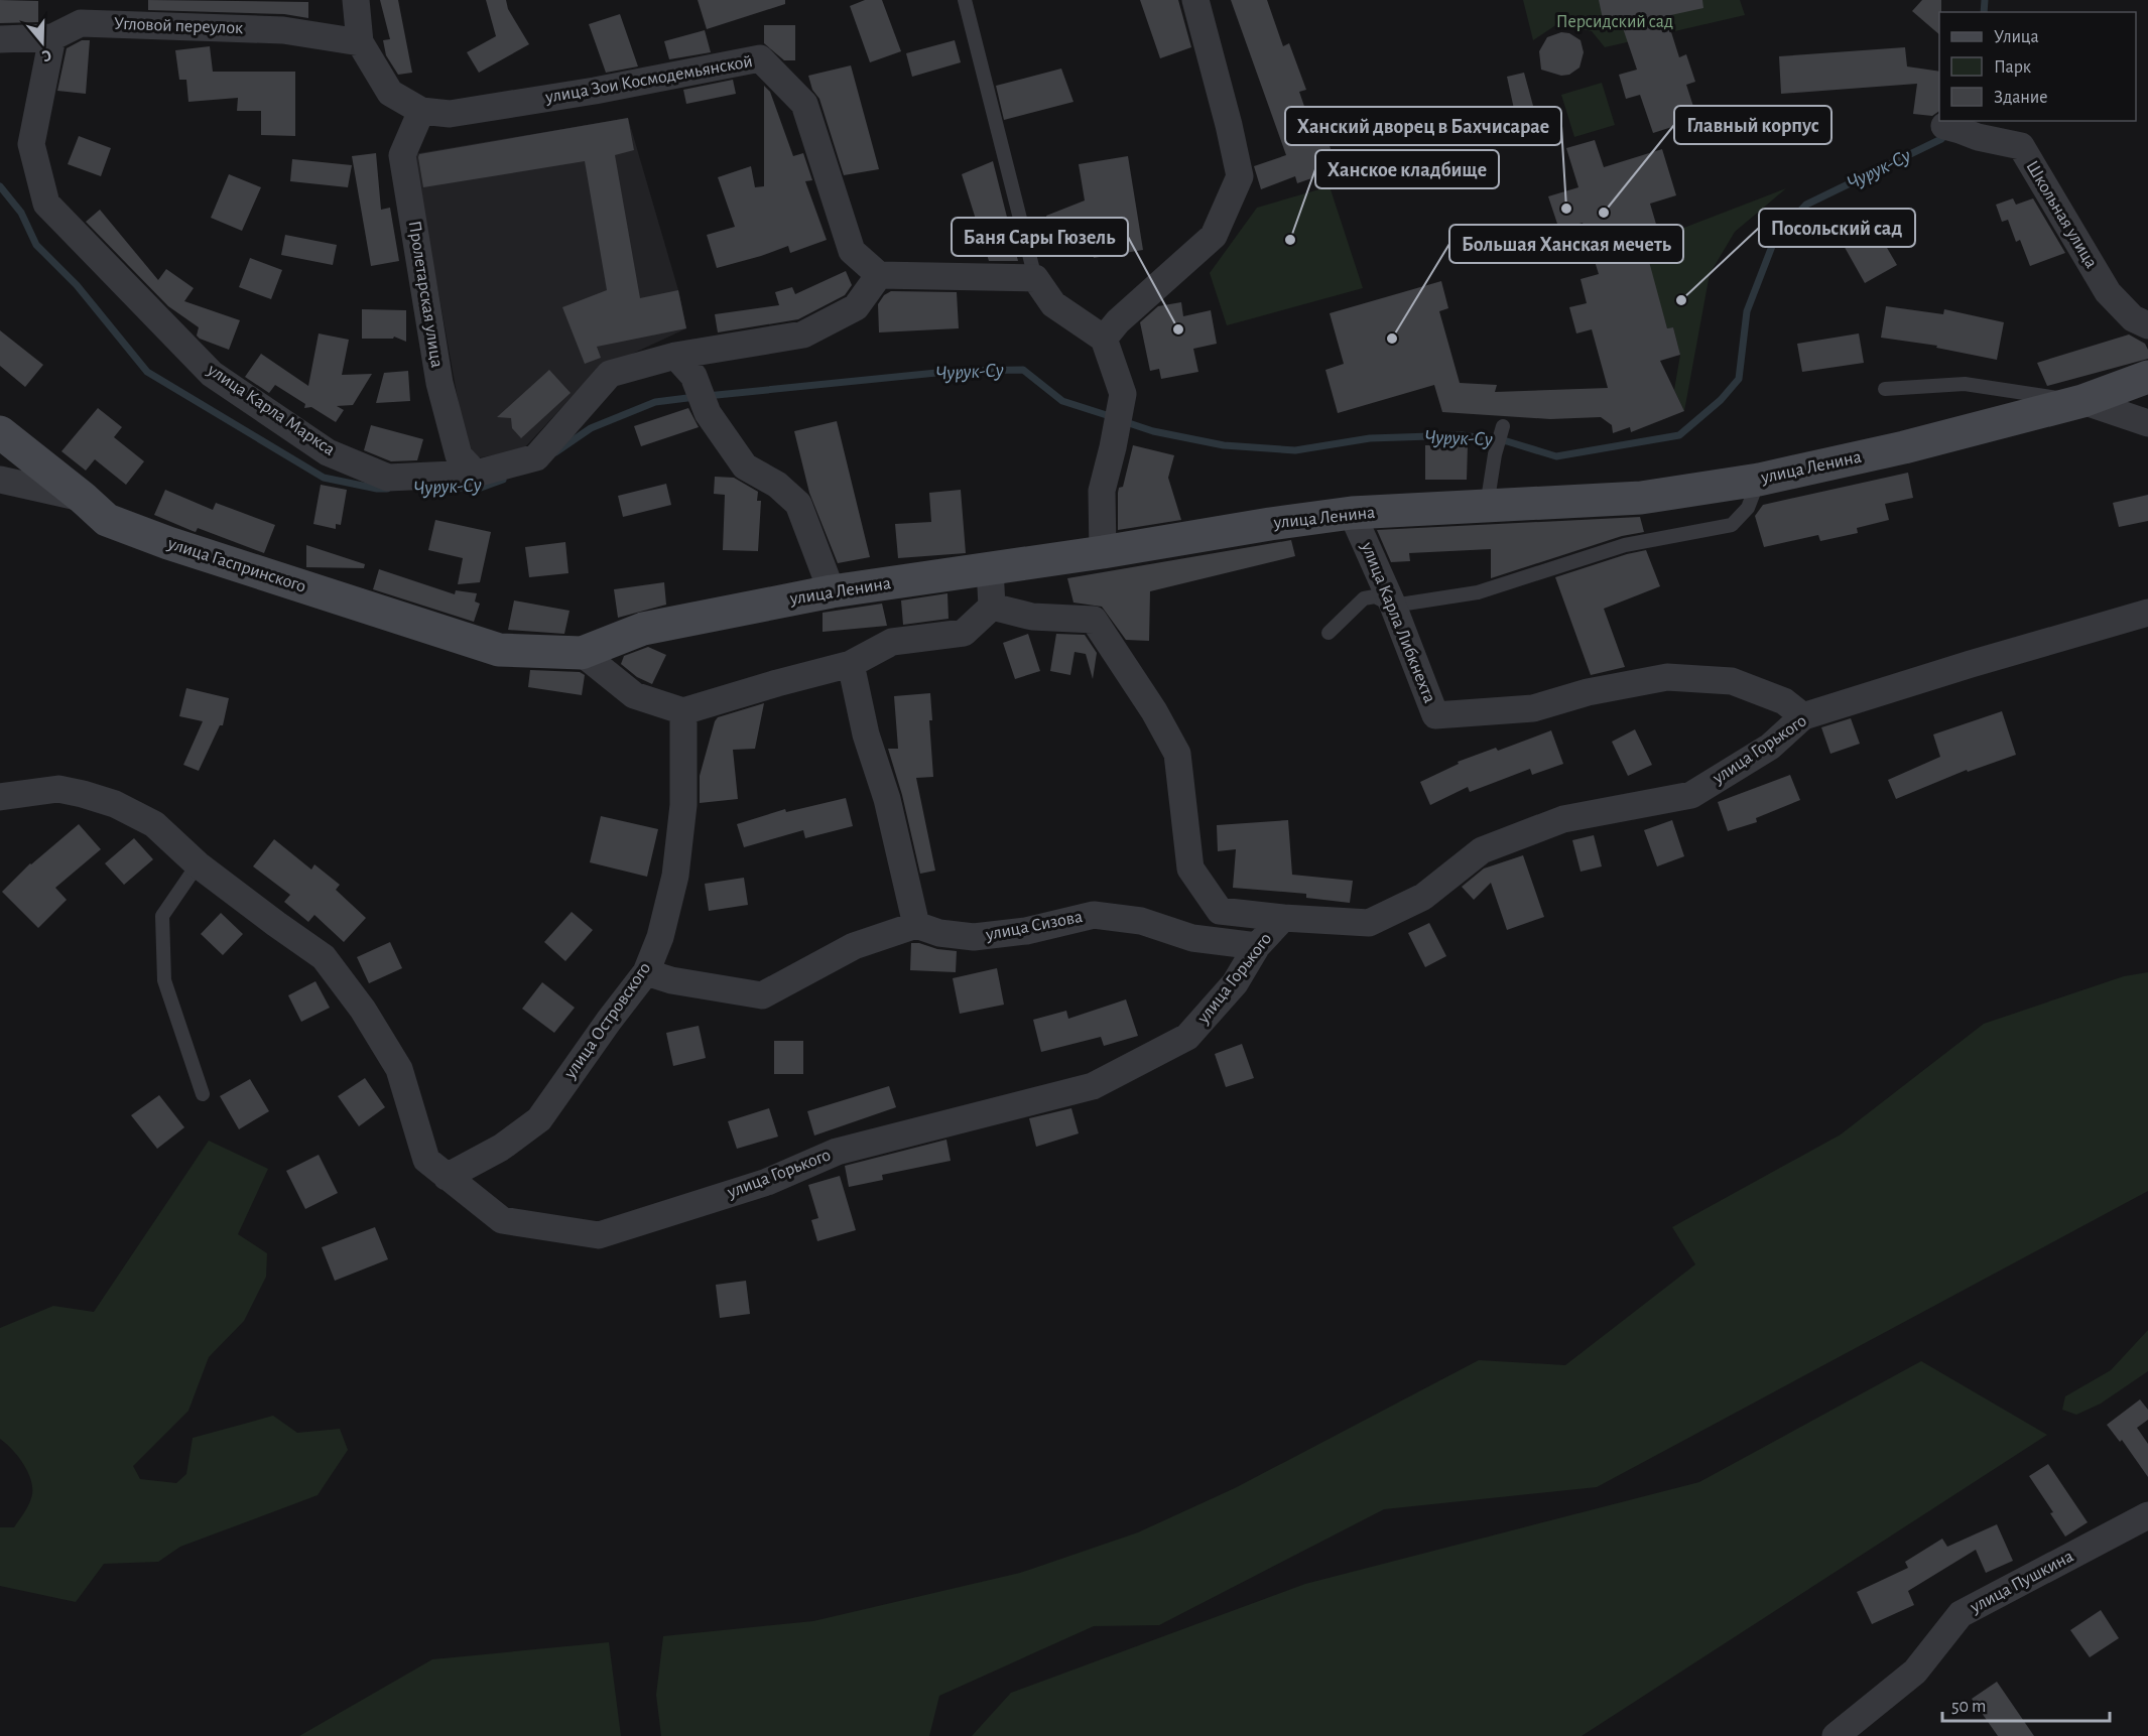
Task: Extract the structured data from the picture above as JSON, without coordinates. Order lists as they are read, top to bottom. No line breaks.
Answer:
{"streets":{"main road":["улица Ленина","улица Гаспринского"],"street":["Угловой переулок","улица Зои Космодемьянской","Школьная улица","Пролетарская улица","улица Карла Маркса","улица Карла Либкнехта","улица Горького","улица Сизова","улица Островского","улица Пушкина"]},"crossings":[["Угловой переулок","улица Зои Космодемьянской"],["Угловой переулок","улица Карла Маркса"],["улица Зои Космодемьянской","Пролетарская улица"],["улица Зои Космодемьянской","улица Карла Маркса"],["Пролетарская улица","улица Карла Маркса"],["улица Ленина","улица Гаспринского"],["улица Ленина","улица Карла Либкнехта"],["улица Карла Либкнехта","улица Горького"],["улица Горького","улица Сизова"],["улица Горького","улица Островского"]],"water":["Чурук-Су"],"parks":["Персидский сад"],"places":["Ханский дворец в Бахчисарае","Главный корпус","Ханское кладбище","Посольский сад","Баня Сары Гюзель","Большая Ханская мечеть"],"legend":["Улица","Парк","Здание"],"scale_bar":"50 m","north":"bottom"}
